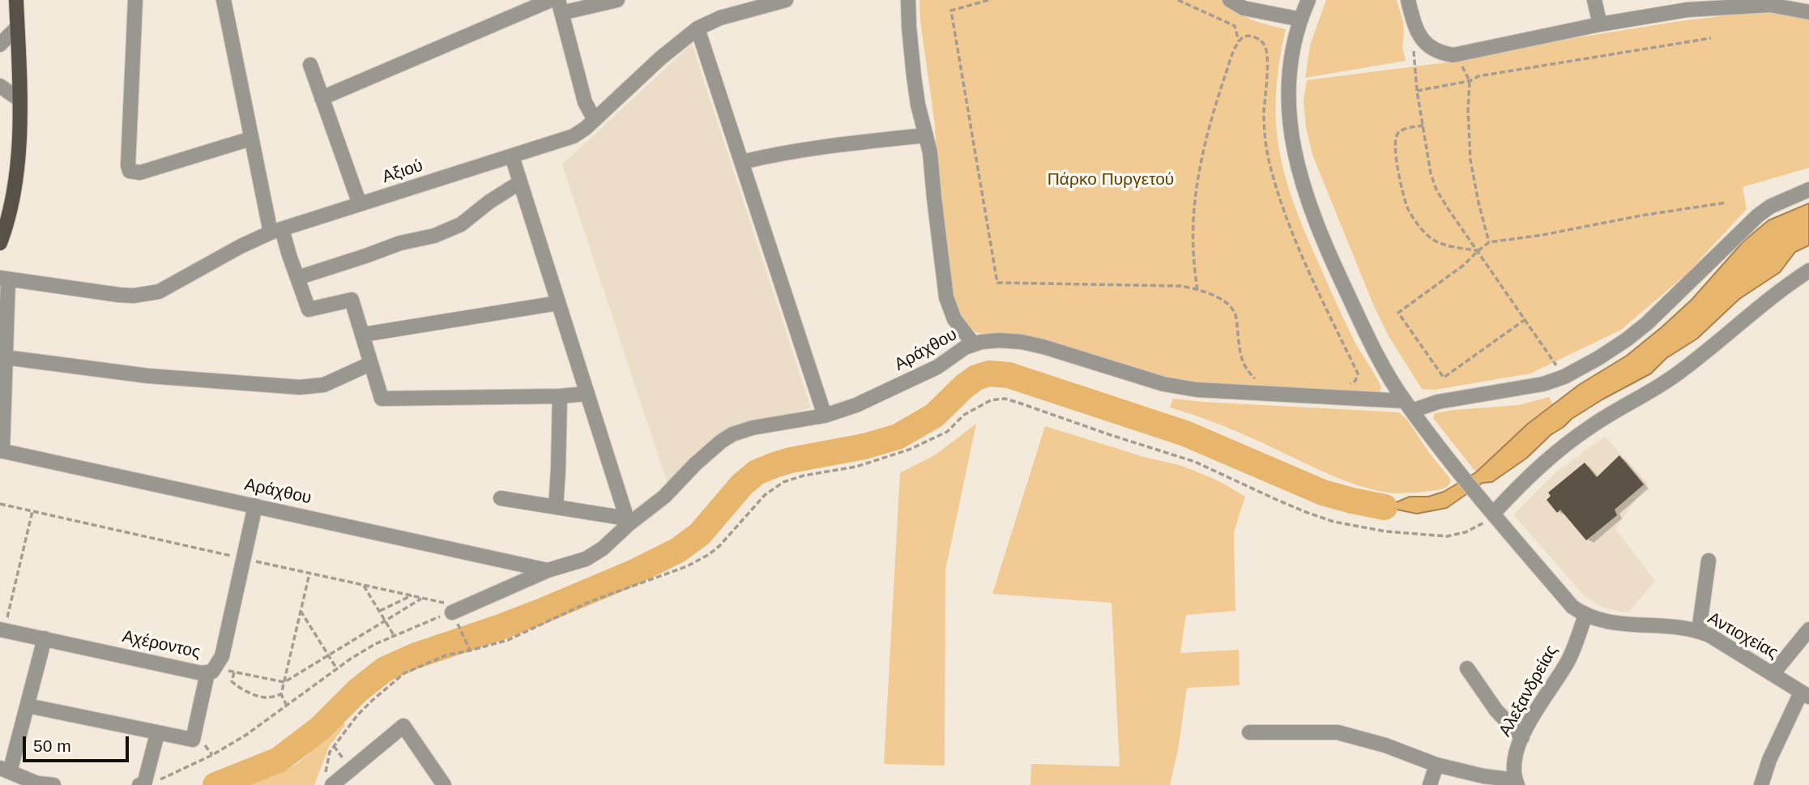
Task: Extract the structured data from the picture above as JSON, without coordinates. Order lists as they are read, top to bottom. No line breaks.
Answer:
{"streets":{"street":["Αξιού","Αράχθου","Αντιοχείας","Αχέροντος","Αλεξανδρείας"]},"crossings":[["Αράχθου","Αχέροντος"],["Αντιοχείας","Αλεξανδρείας"]],"parks":["Πάρκο Πυργετού"],"scale_bar":"50 m"}
